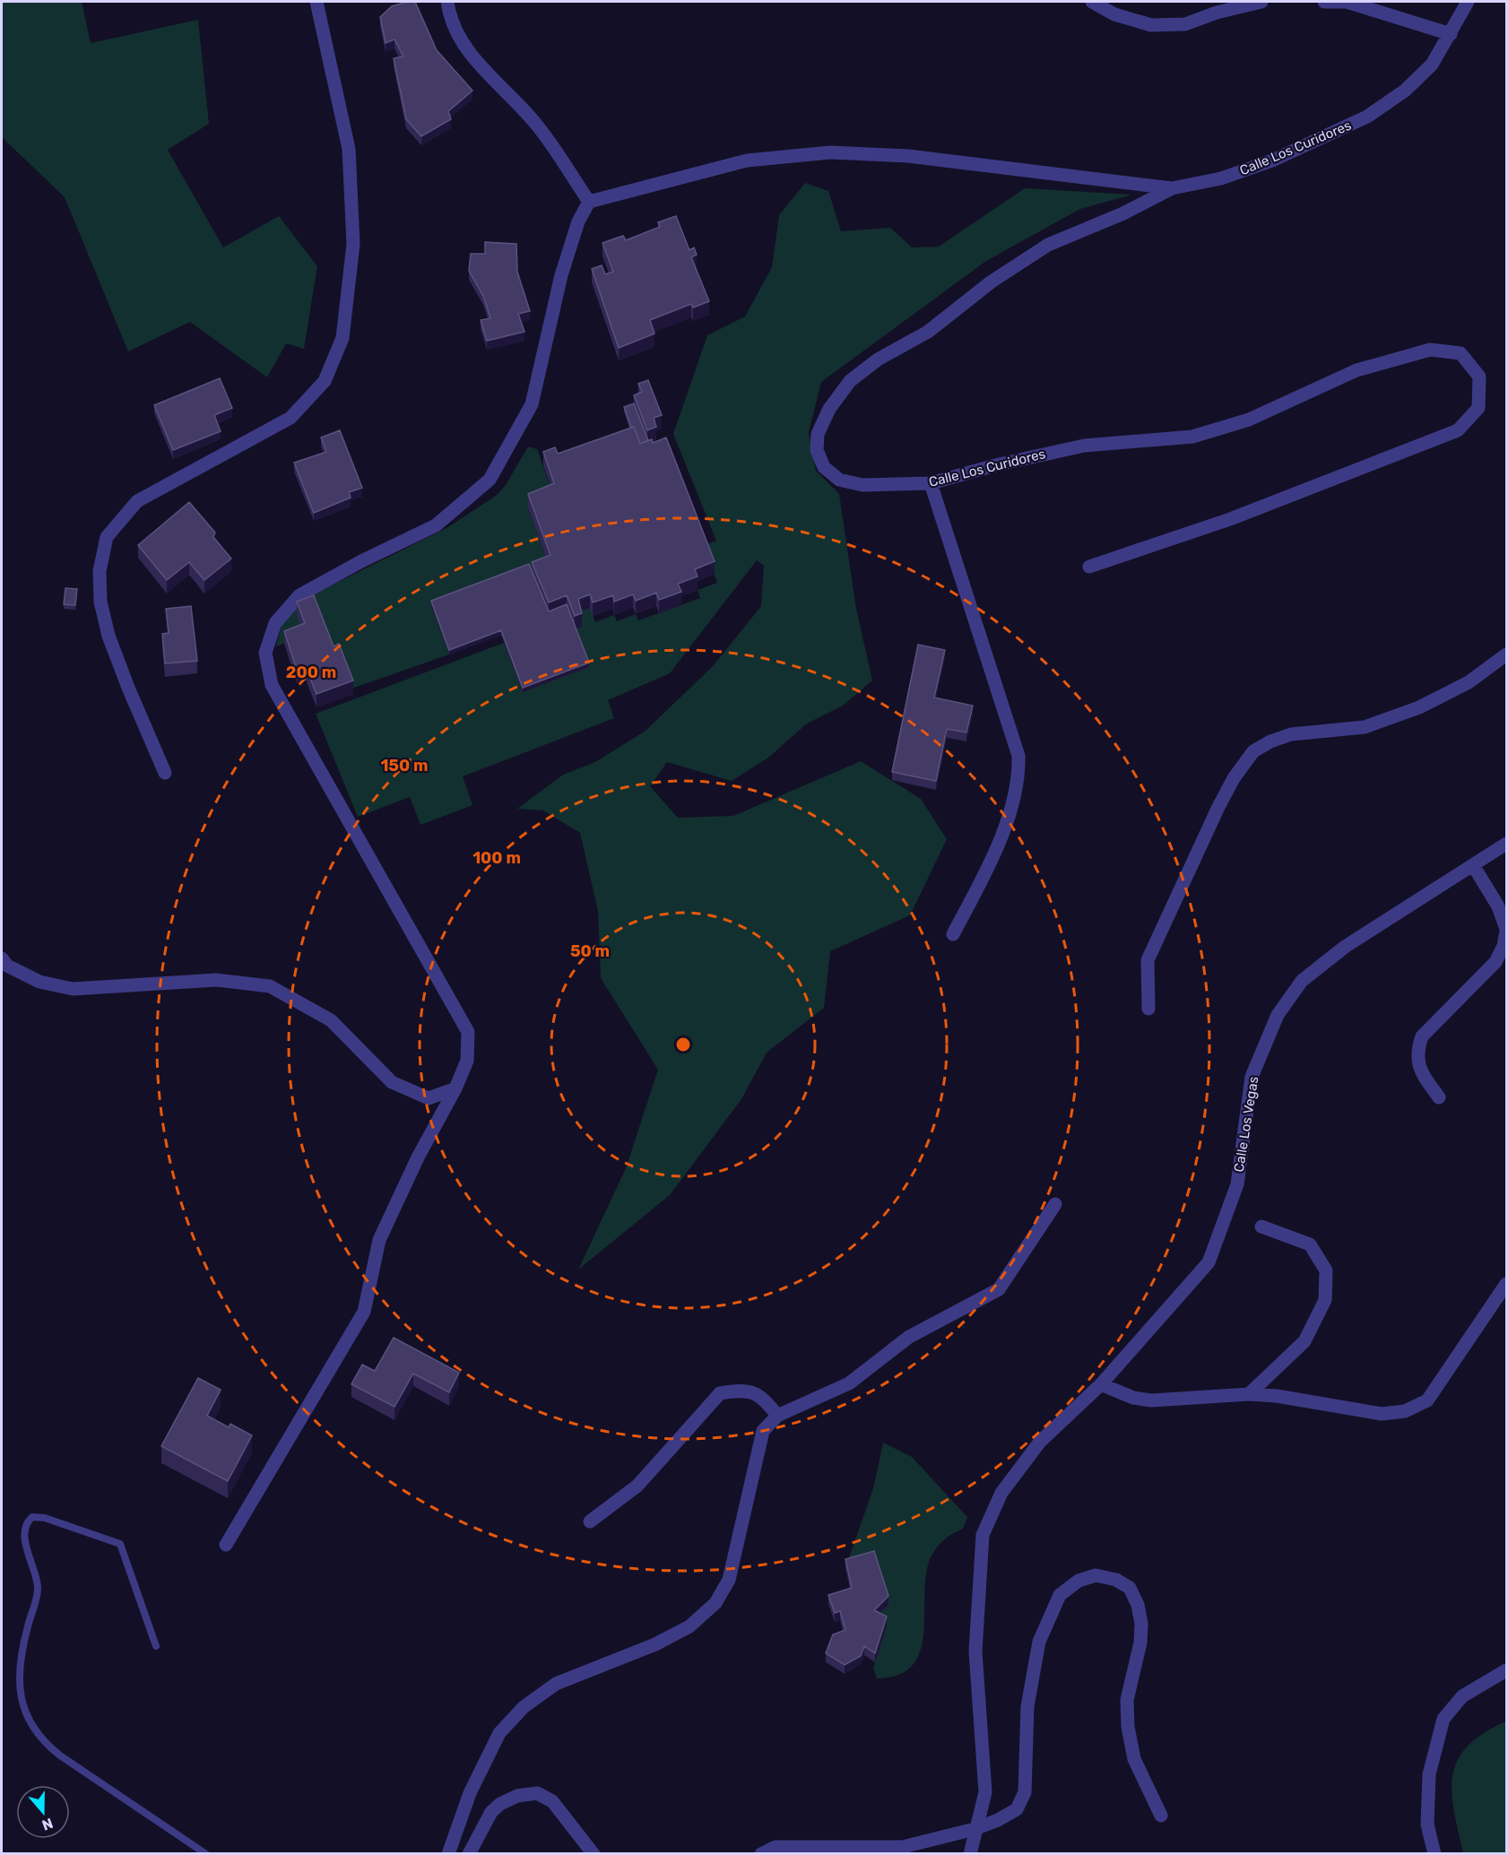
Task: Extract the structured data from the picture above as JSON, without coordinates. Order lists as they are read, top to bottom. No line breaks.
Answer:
{"streets":{"street":["Calle Los Curidores","Calle Los Vegas"]},"north":"bottom","rings":["200 m","150 m","100 m","50 m"]}
